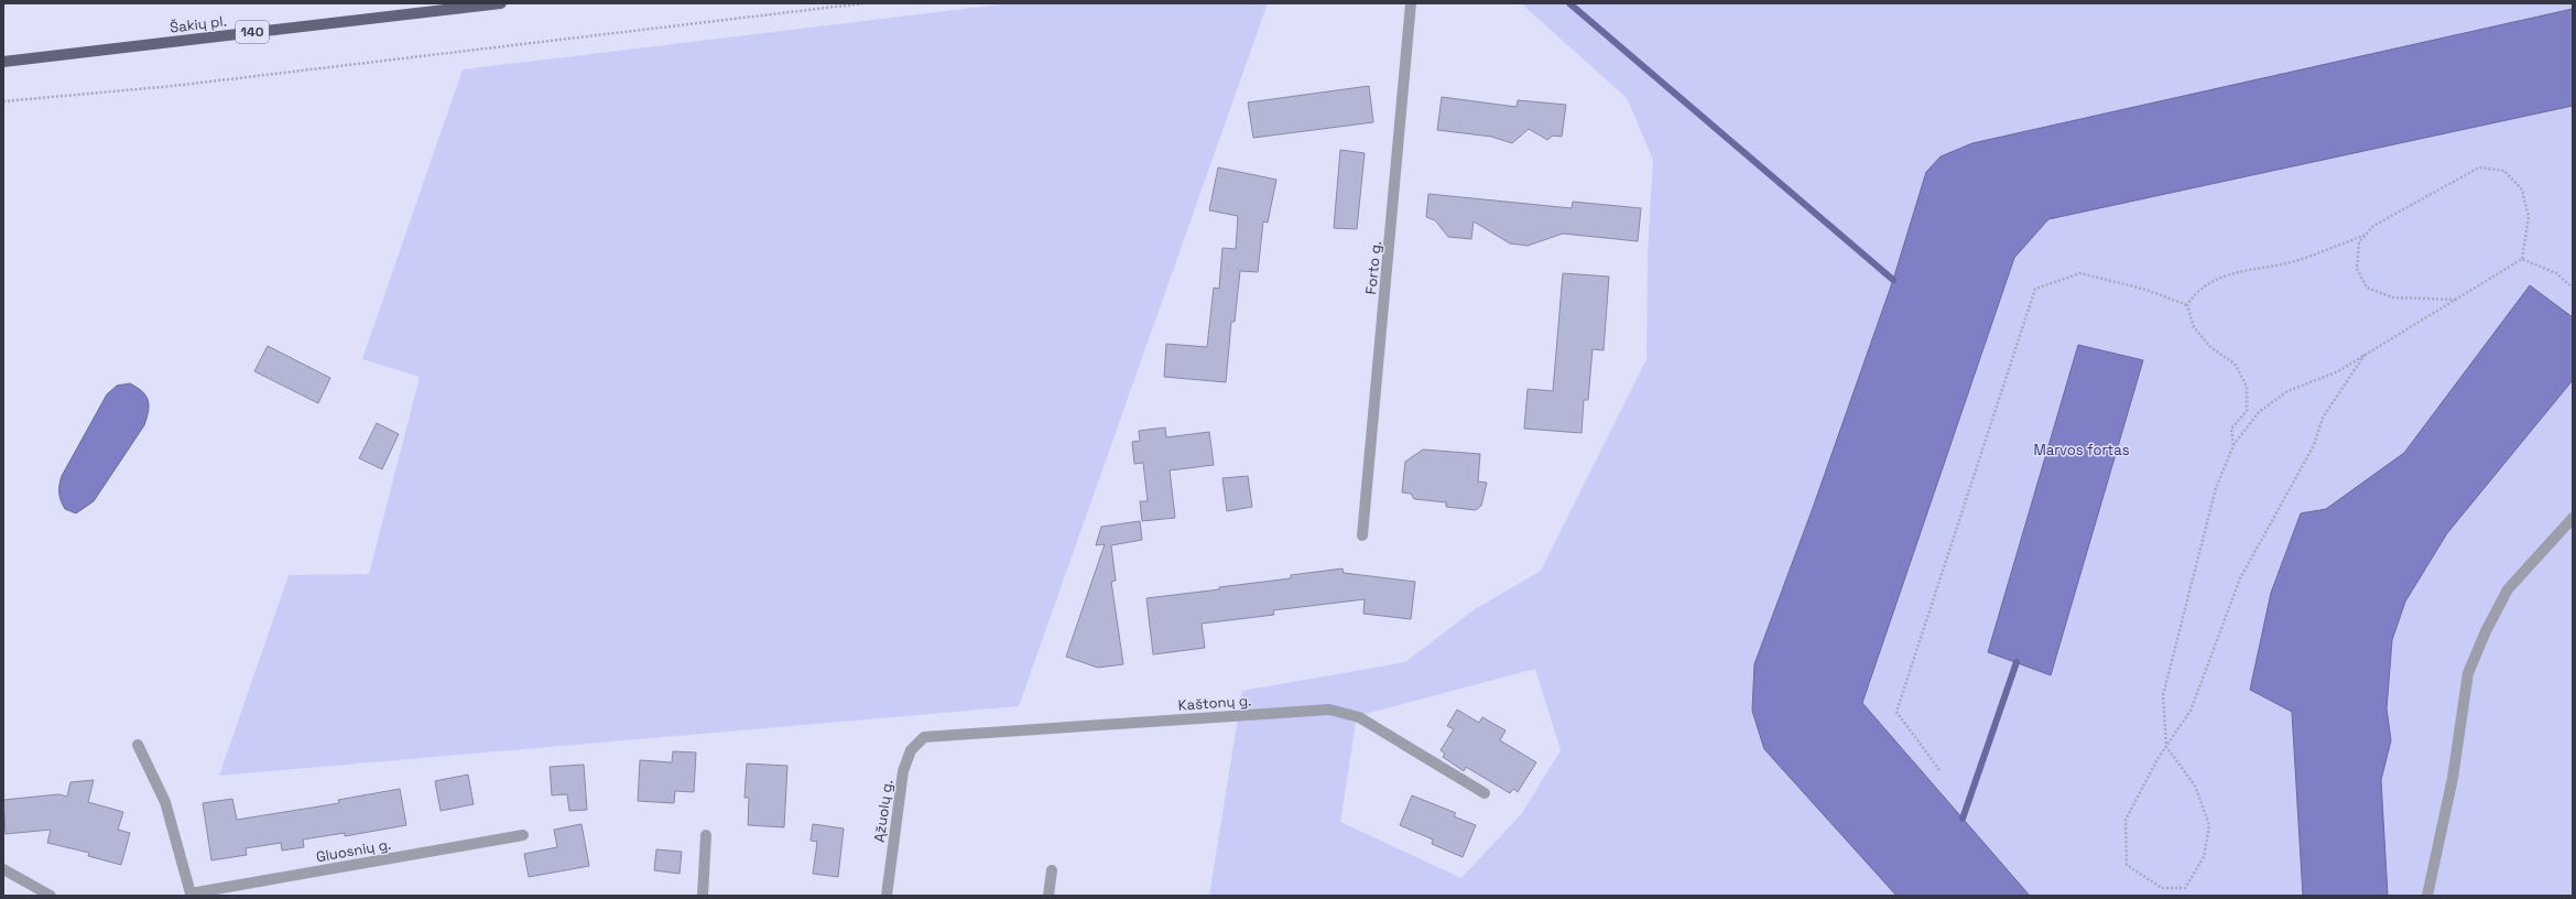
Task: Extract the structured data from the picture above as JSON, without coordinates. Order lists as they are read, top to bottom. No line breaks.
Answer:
{"streets":{"main road":["Šakių pl.","140"],"street":["Forto g.","Kaštonų g.","Ąžuolų g.","Gluosnių g."]},"crossings":[["Kaštonų g.","Ąžuolų g."]],"parks":["Marvos fortas"]}
